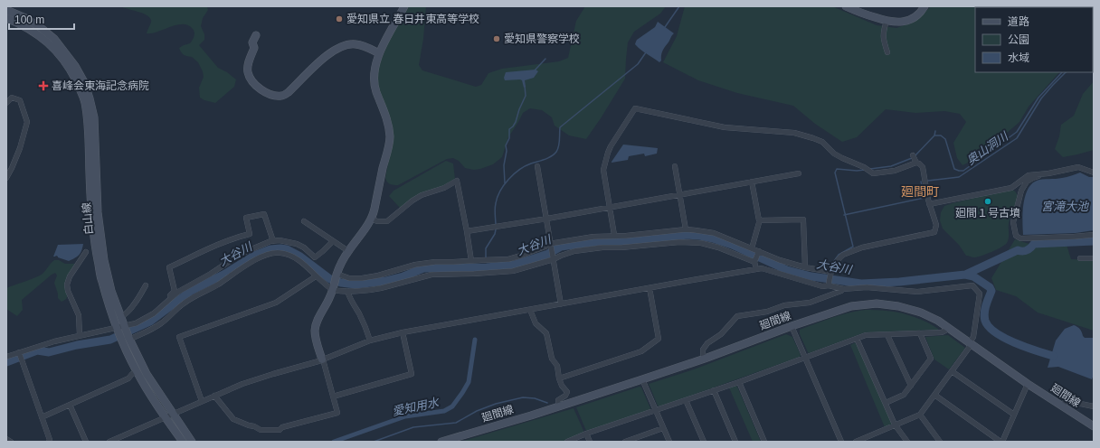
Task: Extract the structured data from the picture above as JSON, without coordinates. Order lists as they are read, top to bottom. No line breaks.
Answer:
{"streets":{"street":["白山線","廻間線"]},"districts":["廻間町"],"water":["奥山洞川","宮滝大池","大谷川","愛知用水"],"places":{"other":["愛知県立 春日井東高等学校","愛知県警察学校","廻間１号古墳"],"health":["喜峰会東海記念病院"]},"legend":["道路","公園","水域"],"scale_bar":"100 m"}
